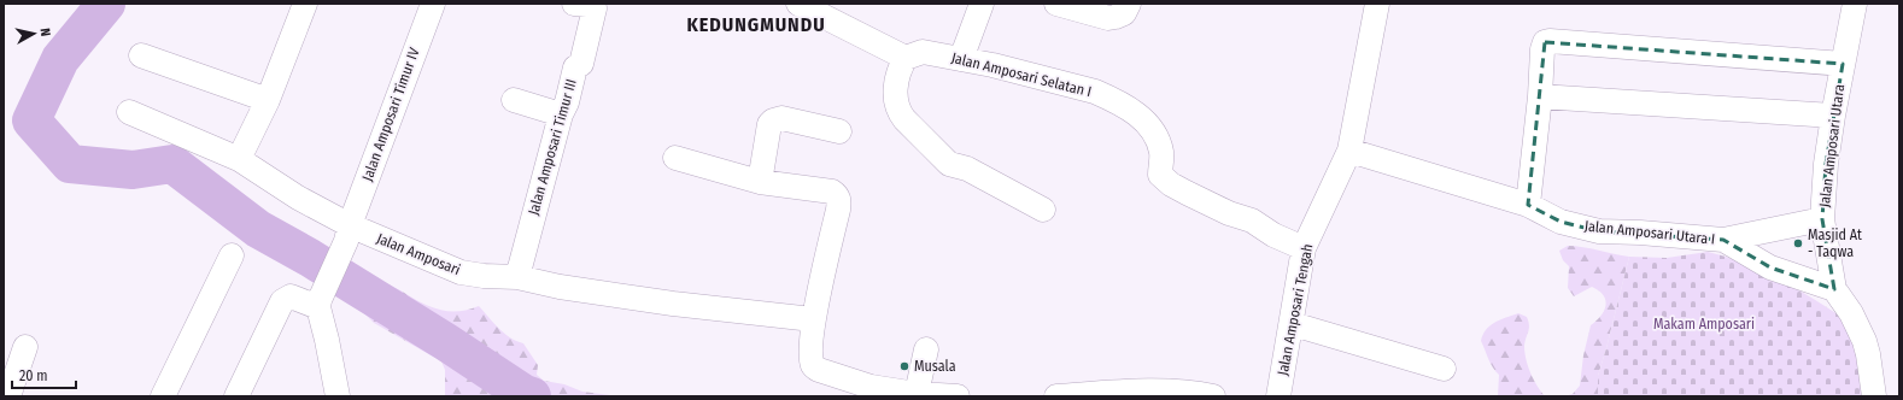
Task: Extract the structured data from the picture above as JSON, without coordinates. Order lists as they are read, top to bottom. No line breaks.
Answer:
{"streets":{"street":["Jalan Amposari Selatan I","Jalan Amposari Timur IV","Jalan Amposari Utara","Jalan Amposari Timur III","Jalan Amposari Utara I","Jalan Amposari","Jalan Amposari Tengah"]},"crossings":[["Jalan Amposari Selatan I","Jalan Amposari Tengah"],["Jalan Amposari Timur IV","Jalan Amposari"],["Jalan Amposari Utara","Jalan Amposari Utara I"],["Jalan Amposari Timur III","Jalan Amposari"],["Jalan Amposari Utara I","Jalan Amposari Tengah"]],"districts":["KEDUNGMUNDU"],"parks":["Makam Amposari"],"places":["Masjid At - Taqwa","Musala"],"scale_bar":"20 m","north":"right"}
